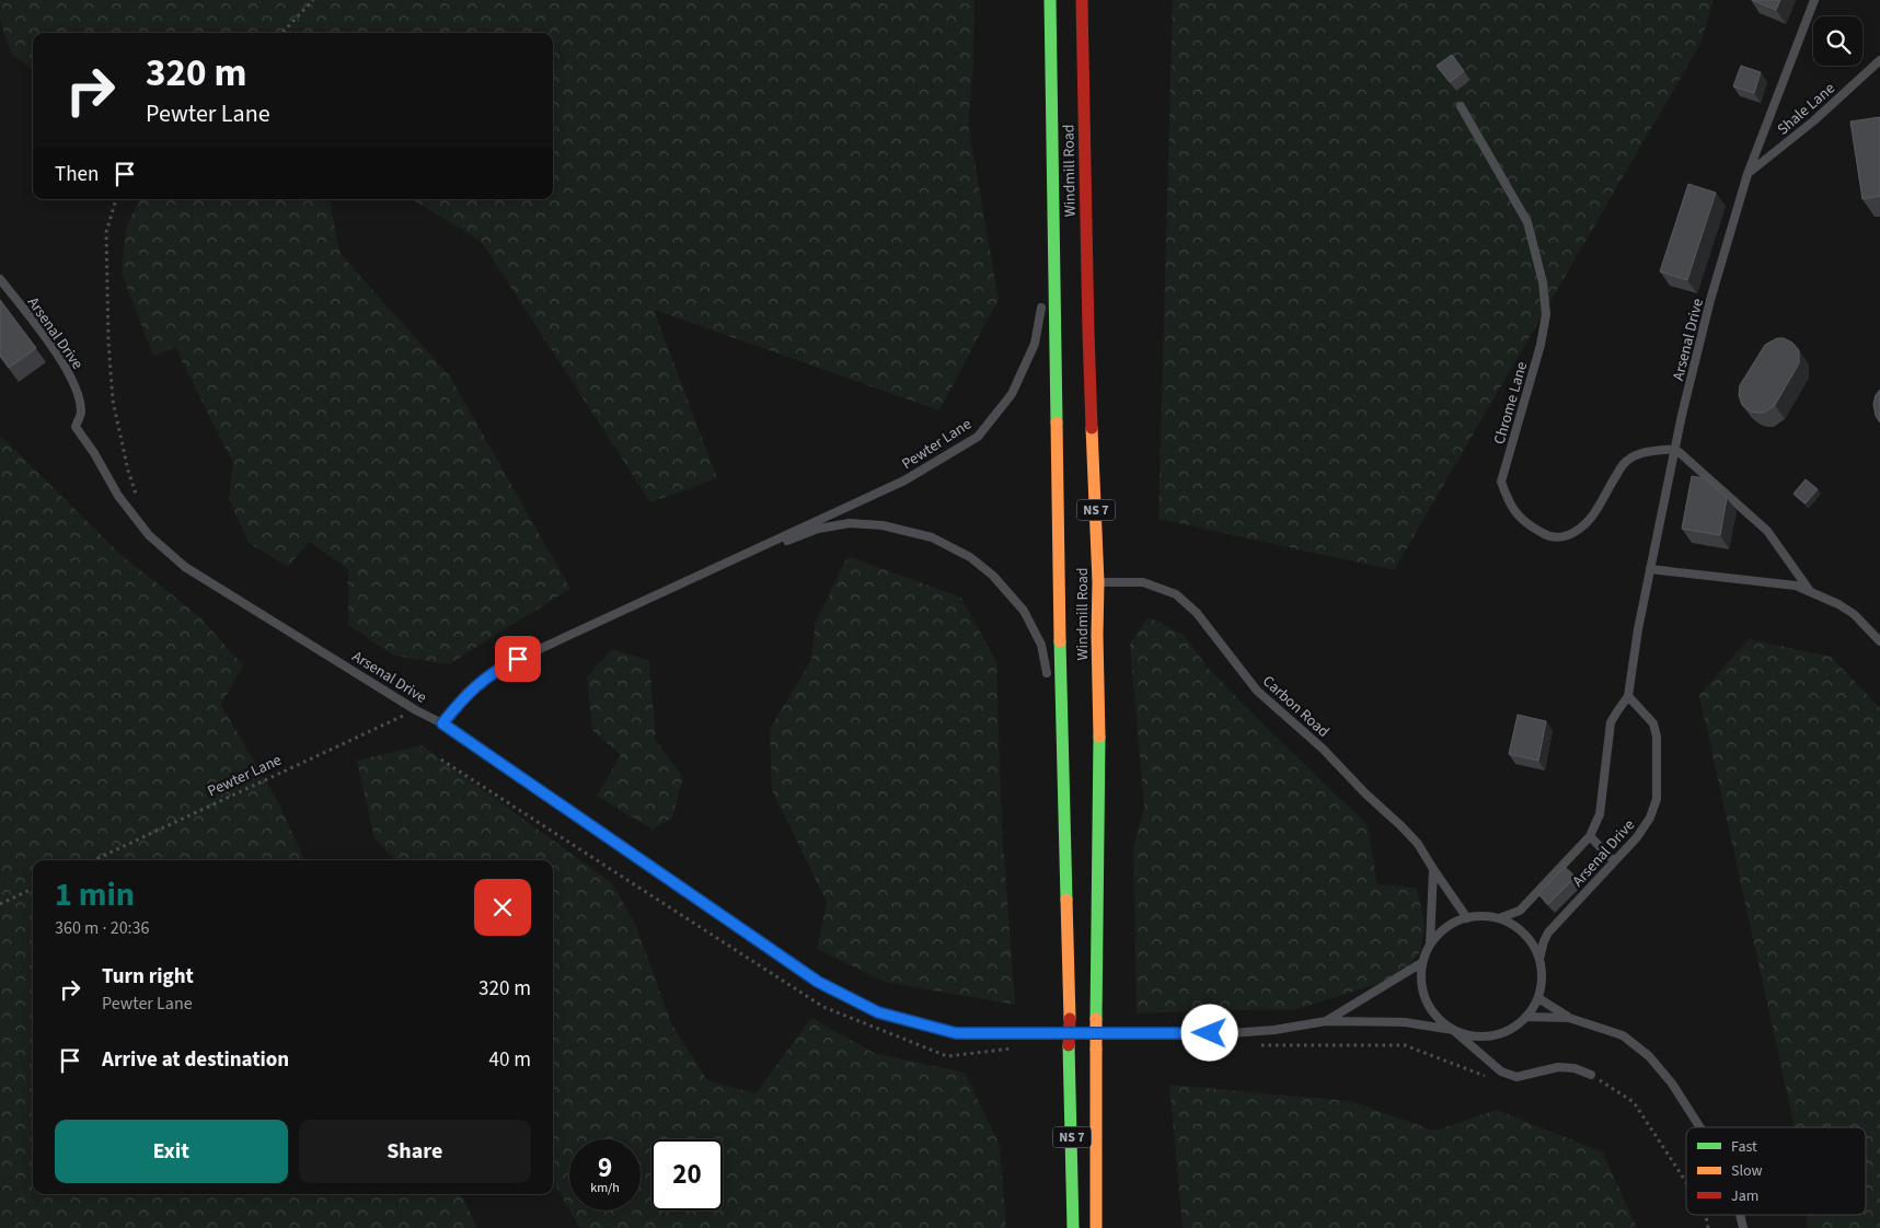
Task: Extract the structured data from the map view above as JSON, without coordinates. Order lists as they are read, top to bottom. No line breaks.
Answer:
{"streets":{"highway":["Windmill Road","NS 7"],"lane":["Shale Lane","Arsenal Drive","Chrome Lane","Pewter Lane","Carbon Road"]},"crossings":[["Shale Lane","Arsenal Drive"],["Windmill Road","Carbon Road"],["Arsenal Drive","Chrome Lane"],["Arsenal Drive","Pewter Lane"],["Arsenal Drive","Carbon Road"]],"legend":["Fast","Slow","Jam"],"page":{"turn":["320 m","Pewter Lane"],"then":"Then","heading":["1 min","360 m · 20:36"],"list":[{"name":"Turn right","note":"Pewter Lane","value":"320 m"},{"name":"Arrive at destination","value":"40 m"}],"buttons":["Exit","Share"],"speed":"9 km/h","limit":"20"}}
